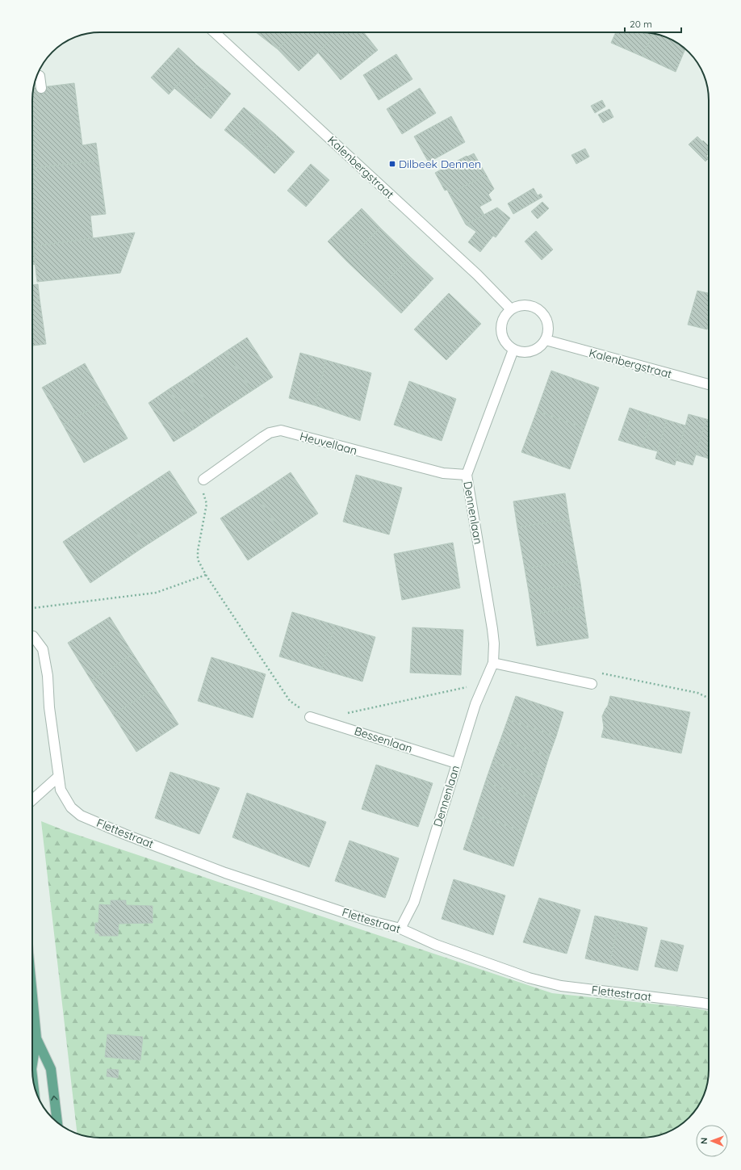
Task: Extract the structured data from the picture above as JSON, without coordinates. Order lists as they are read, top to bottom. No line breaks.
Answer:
{"streets":{"street":["Kalenbergstraat","Heuvellaan","Dennenlaan","Bessenlaan","Flettestraat"]},"crossings":[["Kalenbergstraat","Dennenlaan"],["Heuvellaan","Dennenlaan"],["Dennenlaan","Bessenlaan"],["Dennenlaan","Flettestraat"]],"places":{"transit":["Dilbeek Dennen"]},"scale_bar":"20 m","north":"left"}
